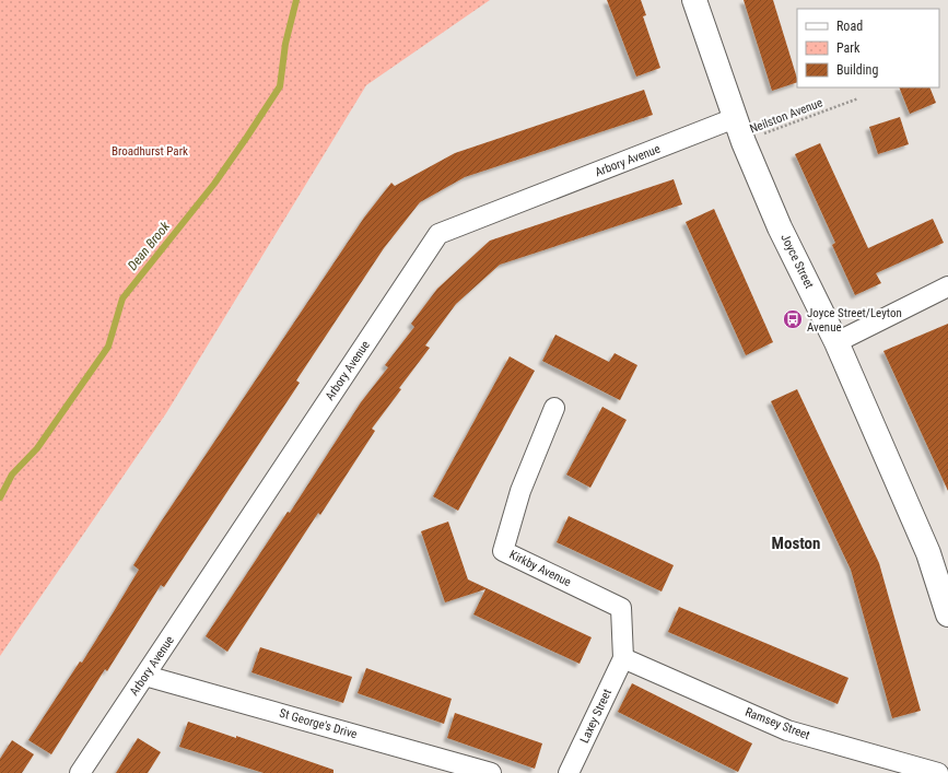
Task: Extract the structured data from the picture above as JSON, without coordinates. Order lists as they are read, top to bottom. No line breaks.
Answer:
{"streets":{"street":["Arbory Avenue","Joyce Street","Kirkby Avenue","Laxey Street","St George's Drive","Ramsey Street"],"path":["Neilston Avenue"]},"crossings":[["Neilston Avenue","Joyce Street"],["Arbory Avenue","Joyce Street"],["Arbory Avenue","St George's Drive"],["Kirkby Avenue","Laxey Street"],["Kirkby Avenue","Ramsey Street"],["Laxey Street","Ramsey Street"]],"districts":["Moston"],"water":["Dean Brook"],"parks":["Broadhurst Park"],"places":{"bus stop":["Joyce Street/Leyton Avenue"]},"legend":["Road","Park","Building"]}
